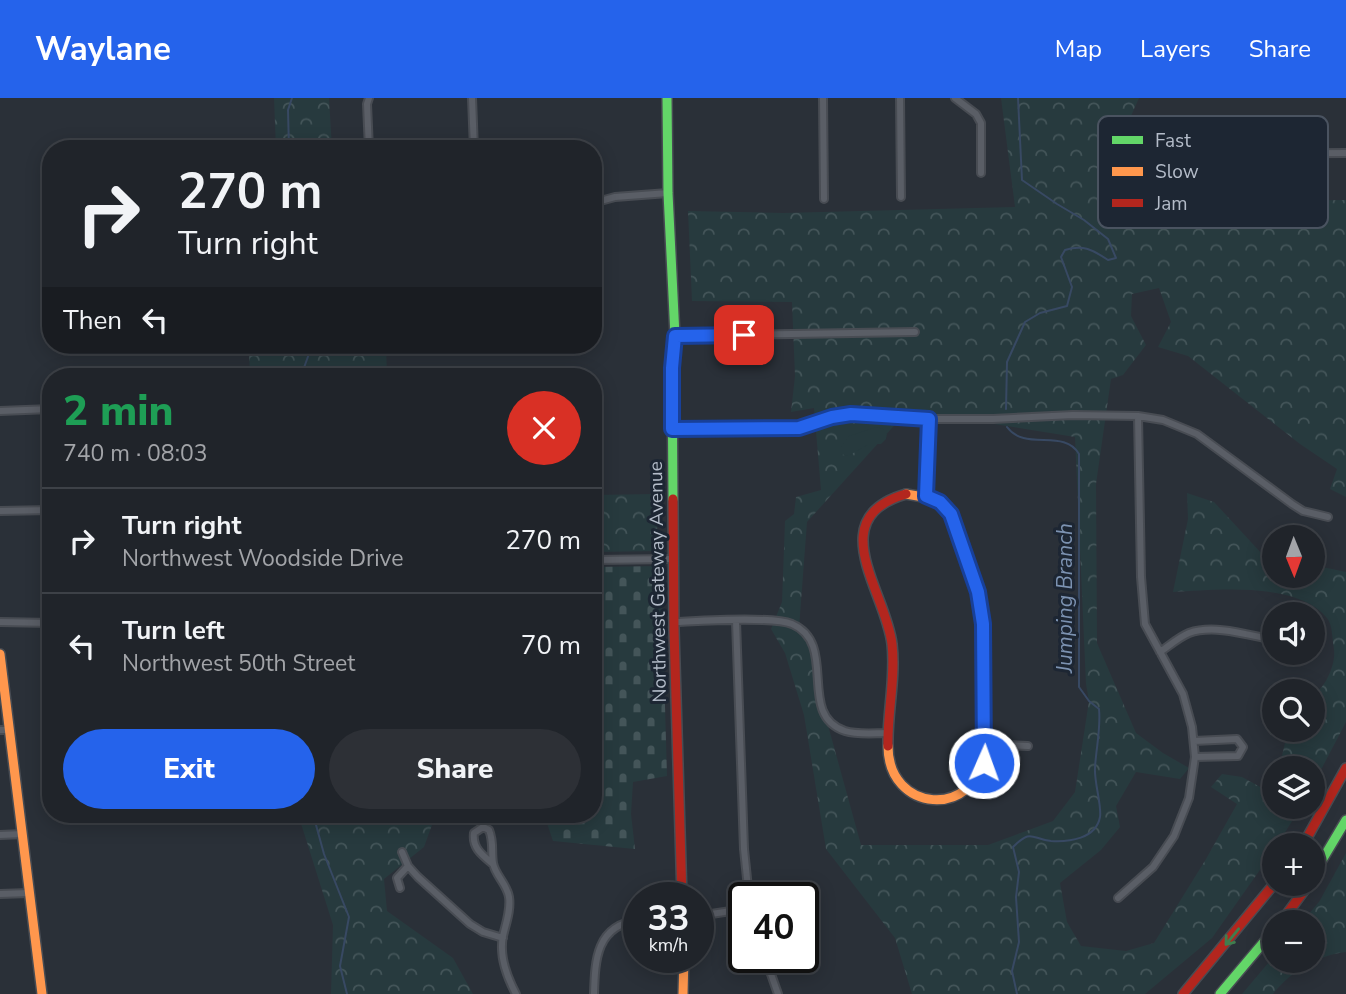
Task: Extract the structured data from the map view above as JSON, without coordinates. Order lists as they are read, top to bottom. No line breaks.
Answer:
{"streets":{"main road":["Northwest Gateway Avenue"]},"water":["Jumping Branch"],"legend":["Fast","Slow","Jam"],"north":"bottom","page":{"header":"Waylane","nav":["Map","Layers","Share"],"turn":["270 m","Turn right"],"then":"Then","heading":["2 min","740 m · 08:03"],"list":[{"name":"Turn right","note":"Northwest Woodside Drive","value":"270 m"},{"name":"Turn left","note":"Northwest 50th Street","value":"70 m"}],"map_buttons":["+","−"],"buttons":["Exit","Share"],"speed":"33 km/h","limit":"40"}}
